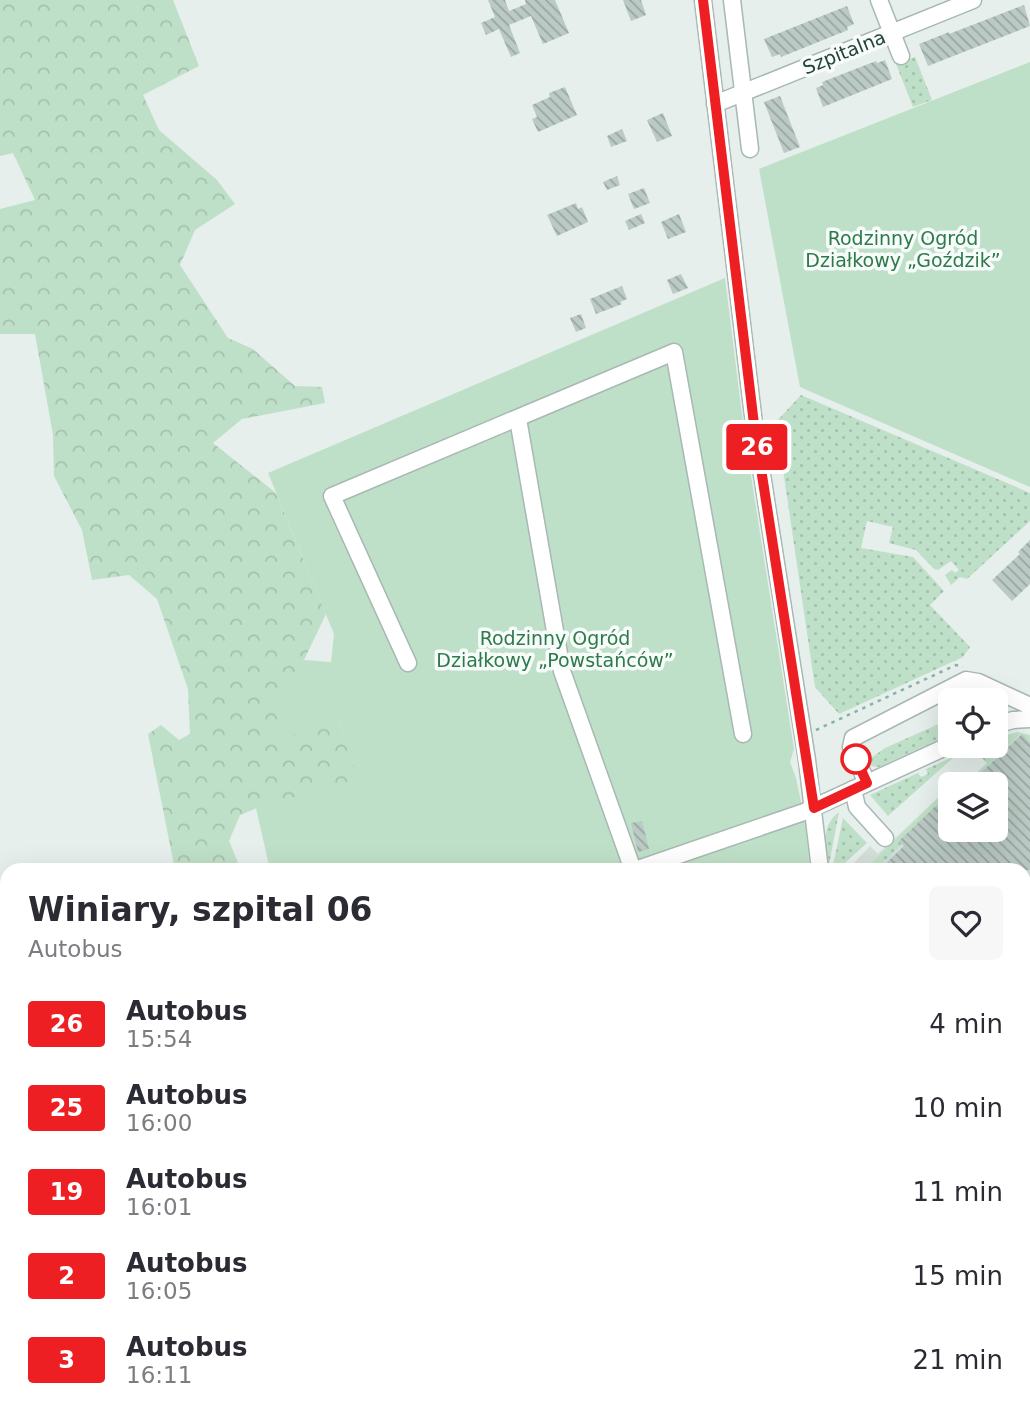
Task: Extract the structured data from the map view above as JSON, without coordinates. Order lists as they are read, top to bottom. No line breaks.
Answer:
{"streets":{"street":["Szpitalna"]},"parks":["Rodzinny Ogród Działkowy „Goździk”","Rodzinny Ogród Działkowy „Powstańców”"],"lines":["bus line 26"],"page":{"on_map":"26","heading":["Winiary, szpital 06","Autobus"],"list":[{"mark":"26","name":"Autobus","note":"15:54","value":"4 min"},{"mark":"25","name":"Autobus","note":"16:00","value":"10 min"},{"mark":"19","name":"Autobus","note":"16:01","value":"11 min"},{"mark":"2","name":"Autobus","note":"16:05","value":"15 min"},{"mark":"3","name":"Autobus","note":"16:11","value":"21 min"}]}}
